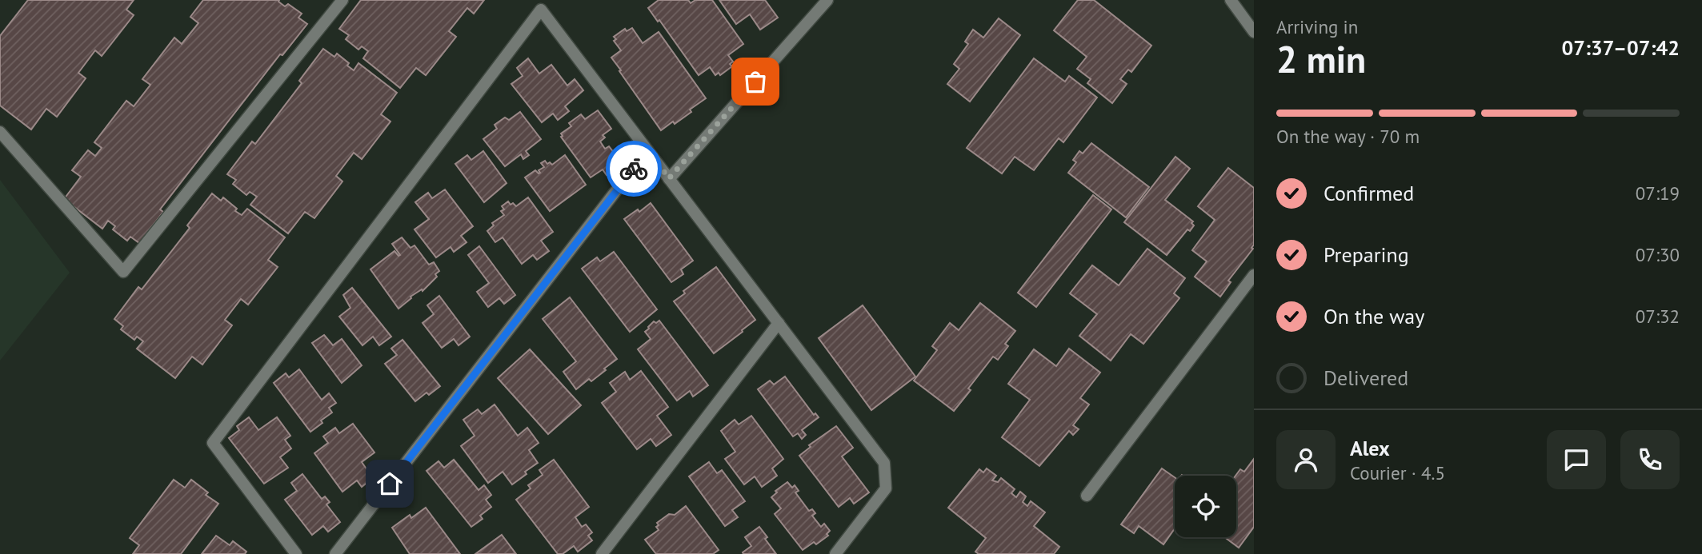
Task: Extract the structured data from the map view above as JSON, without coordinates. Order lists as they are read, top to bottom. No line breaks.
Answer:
{"page":{"heading":["2 min","Arriving in","07:37–07:42"],"panel":["Alex","Courier · 4.5"],"bar":"On the way · 70 m","list":[["Confirmed","07:19"],["Preparing","07:30"],["On the way","07:32"],"Delivered"]}}
